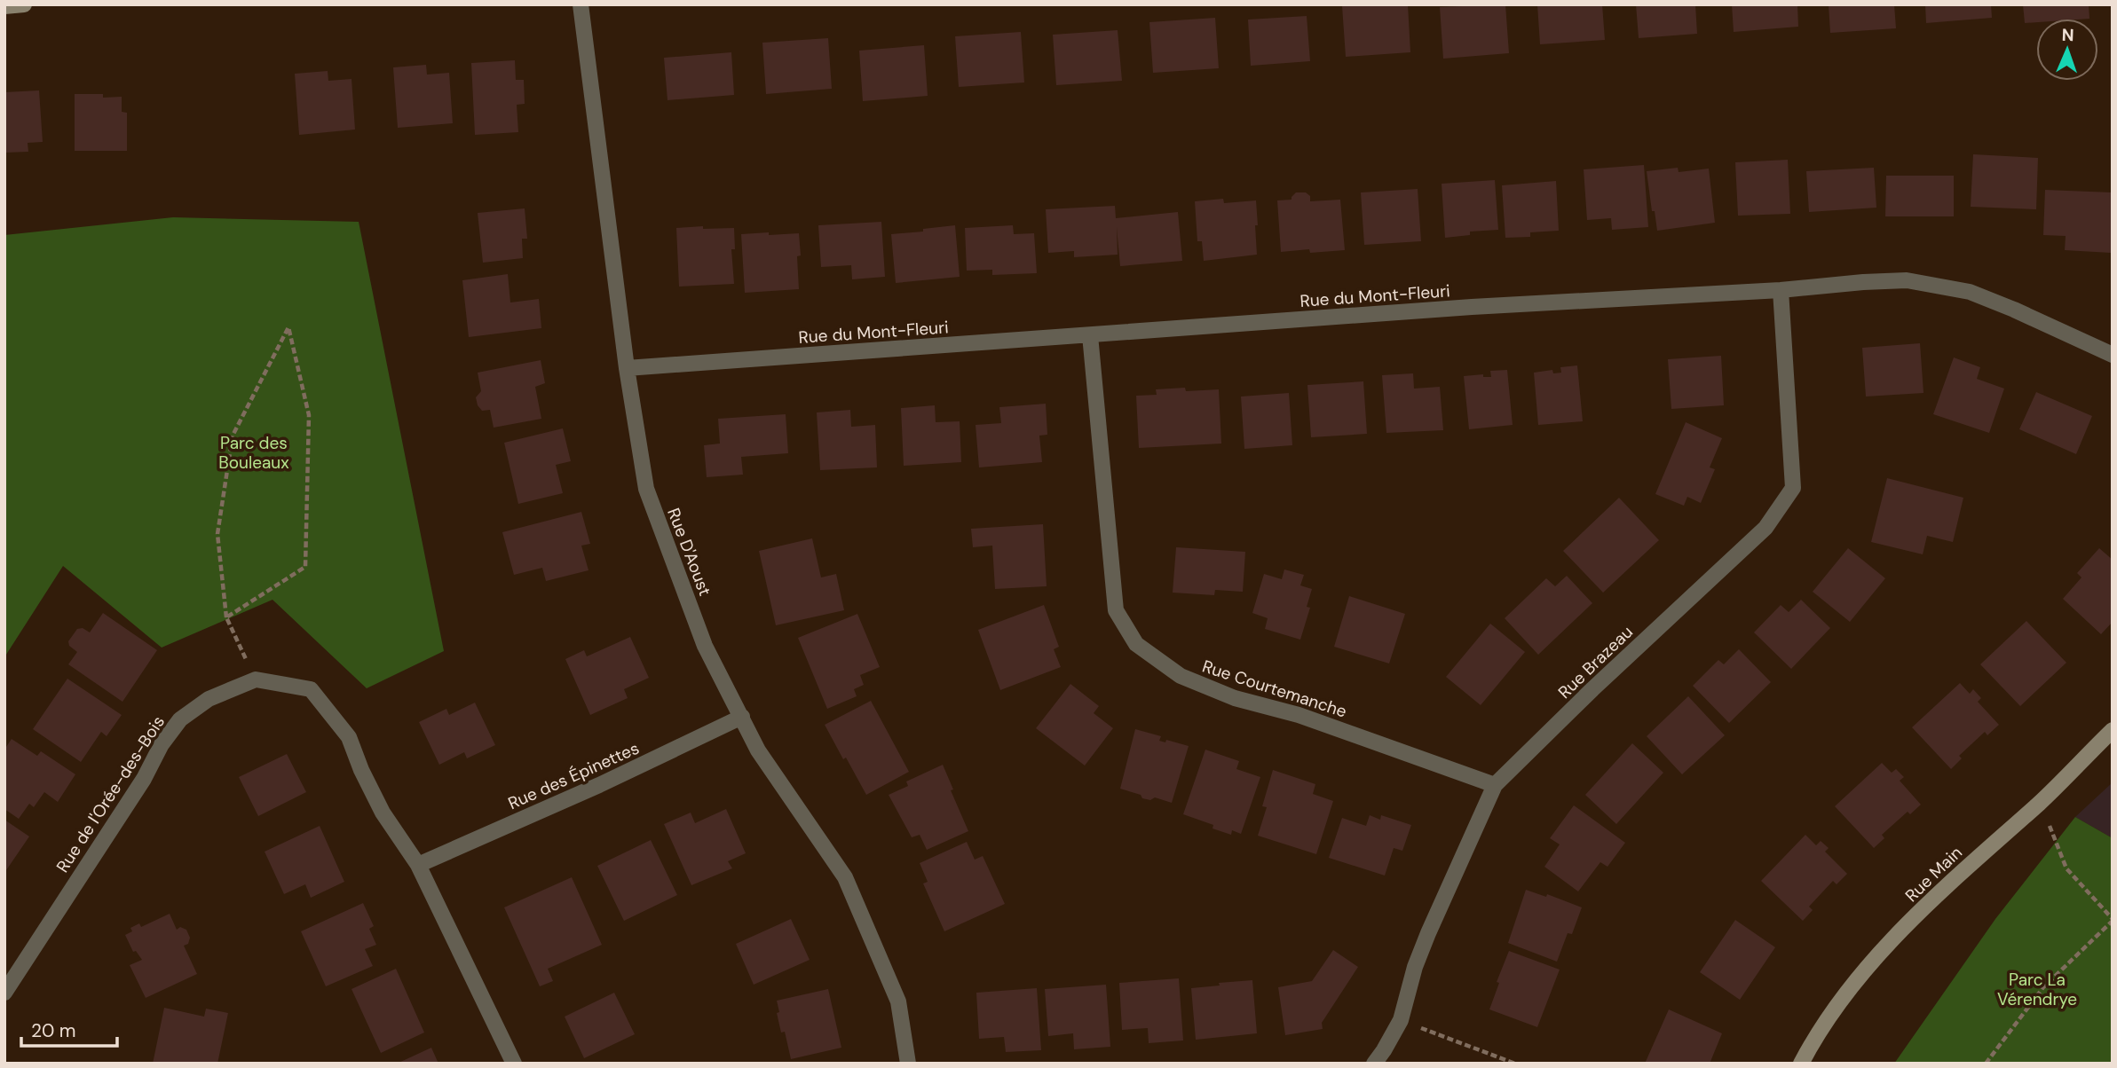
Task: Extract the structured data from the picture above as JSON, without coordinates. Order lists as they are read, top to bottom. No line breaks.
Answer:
{"streets":{"street":["Rue du Mont-Fleuri","Rue D'Aoust","Rue Brazeau","Rue Courtemanche","Rue des Épinettes","Rue de l'Orée-des-Bois","Rue Main"]},"crossings":[["Rue du Mont-Fleuri","Rue D'Aoust"],["Rue du Mont-Fleuri","Rue Brazeau"],["Rue du Mont-Fleuri","Rue Courtemanche"],["Rue D'Aoust","Rue des Épinettes"],["Rue Brazeau","Rue Courtemanche"]],"parks":["Parc des Bouleaux","Parc La Vérendrye"],"scale_bar":"20 m","north":"top"}
